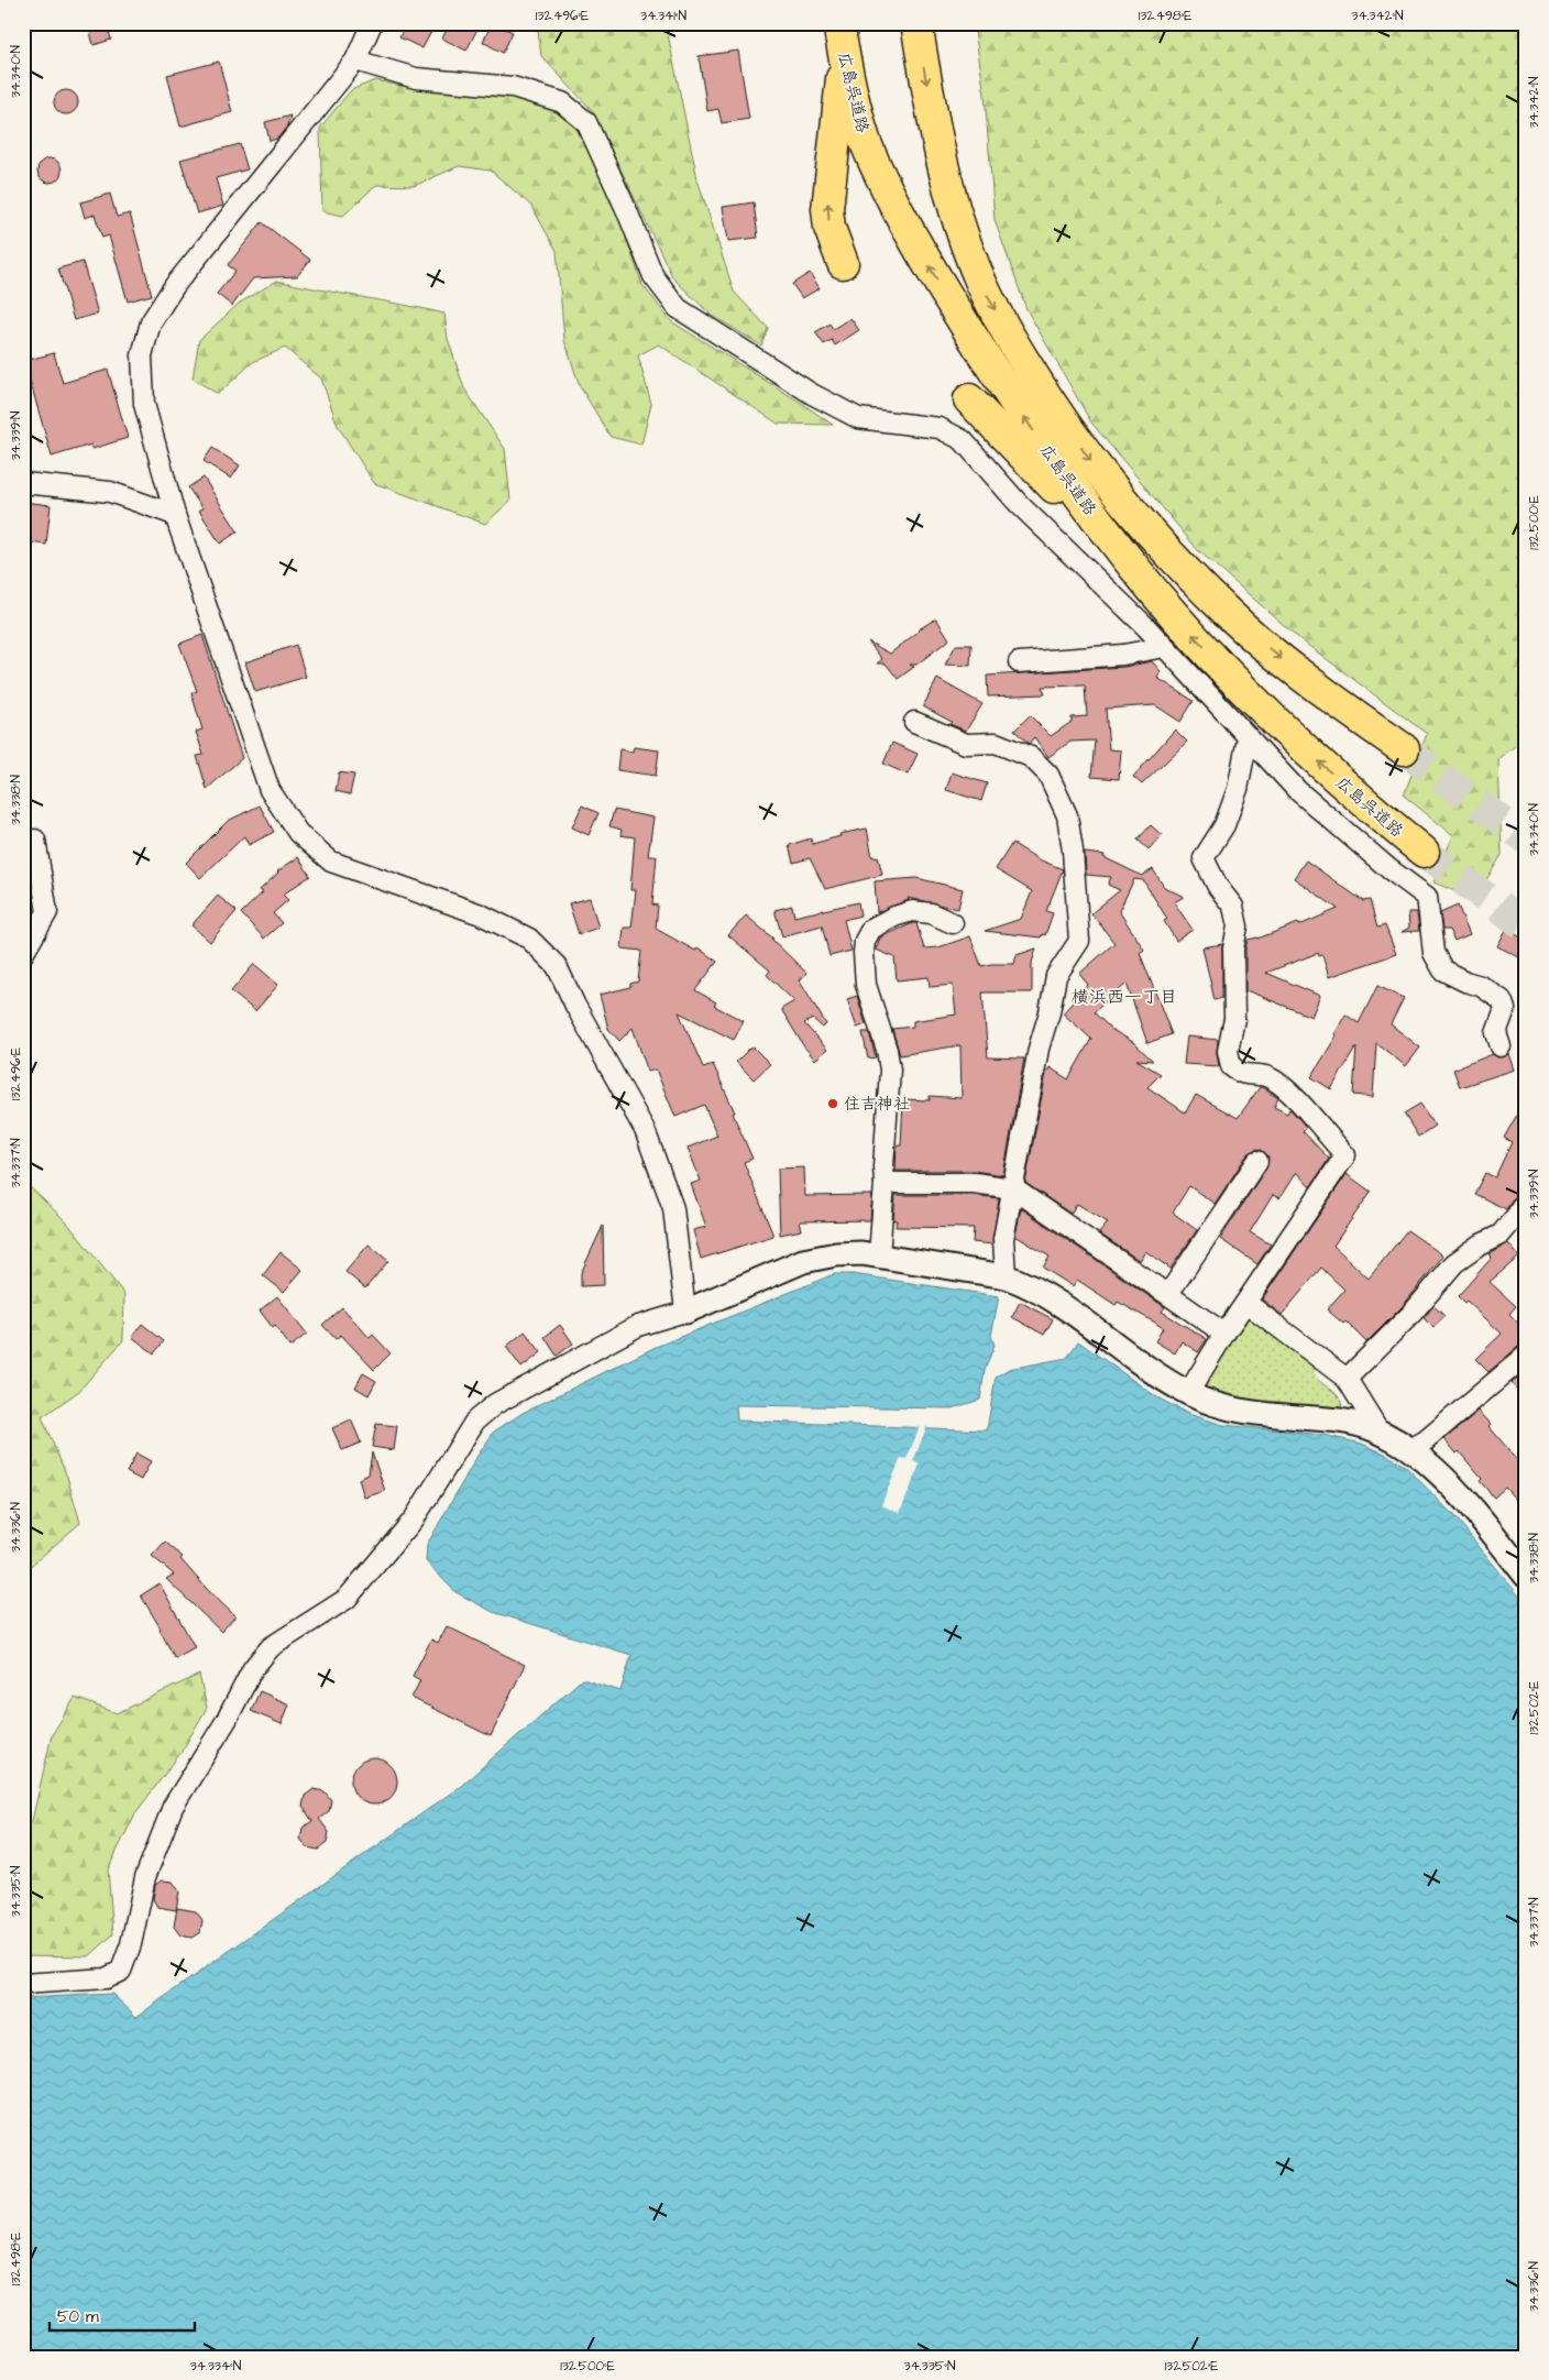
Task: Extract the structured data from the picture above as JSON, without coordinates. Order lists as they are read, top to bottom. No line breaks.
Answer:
{"streets":{"highway":["広島呉道路"]},"districts":["横浜西一丁目"],"places":["住吉神社"],"scale_bar":"50 m","coordinates":["132.496°E","34.341°N","132.498°E","34.342°N","34.340°N","34.339°N","132.500°E","34.338°N","34.337°N","34.336°N","132.502°E","34.335°N","34.334°N"]}
